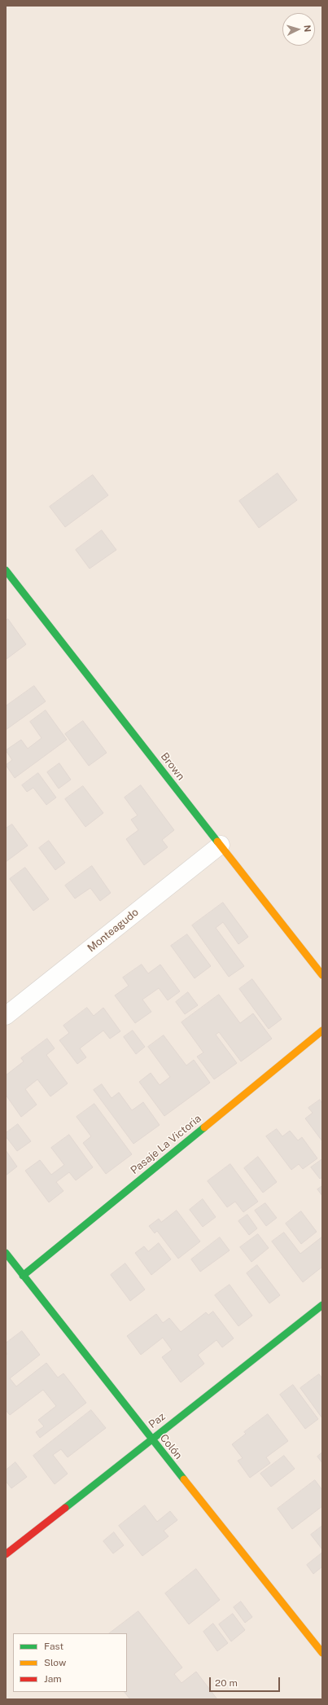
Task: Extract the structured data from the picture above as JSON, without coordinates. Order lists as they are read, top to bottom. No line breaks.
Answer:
{"streets":{"street":["Brown","Monteagudo","Pasaje La Victoria","Paz","Colón"]},"crossings":[["Brown","Monteagudo"],["Pasaje La Victoria","Colón"],["Paz","Colón"]],"legend":["Fast","Slow","Jam"],"scale_bar":"20 m","north":"right"}
